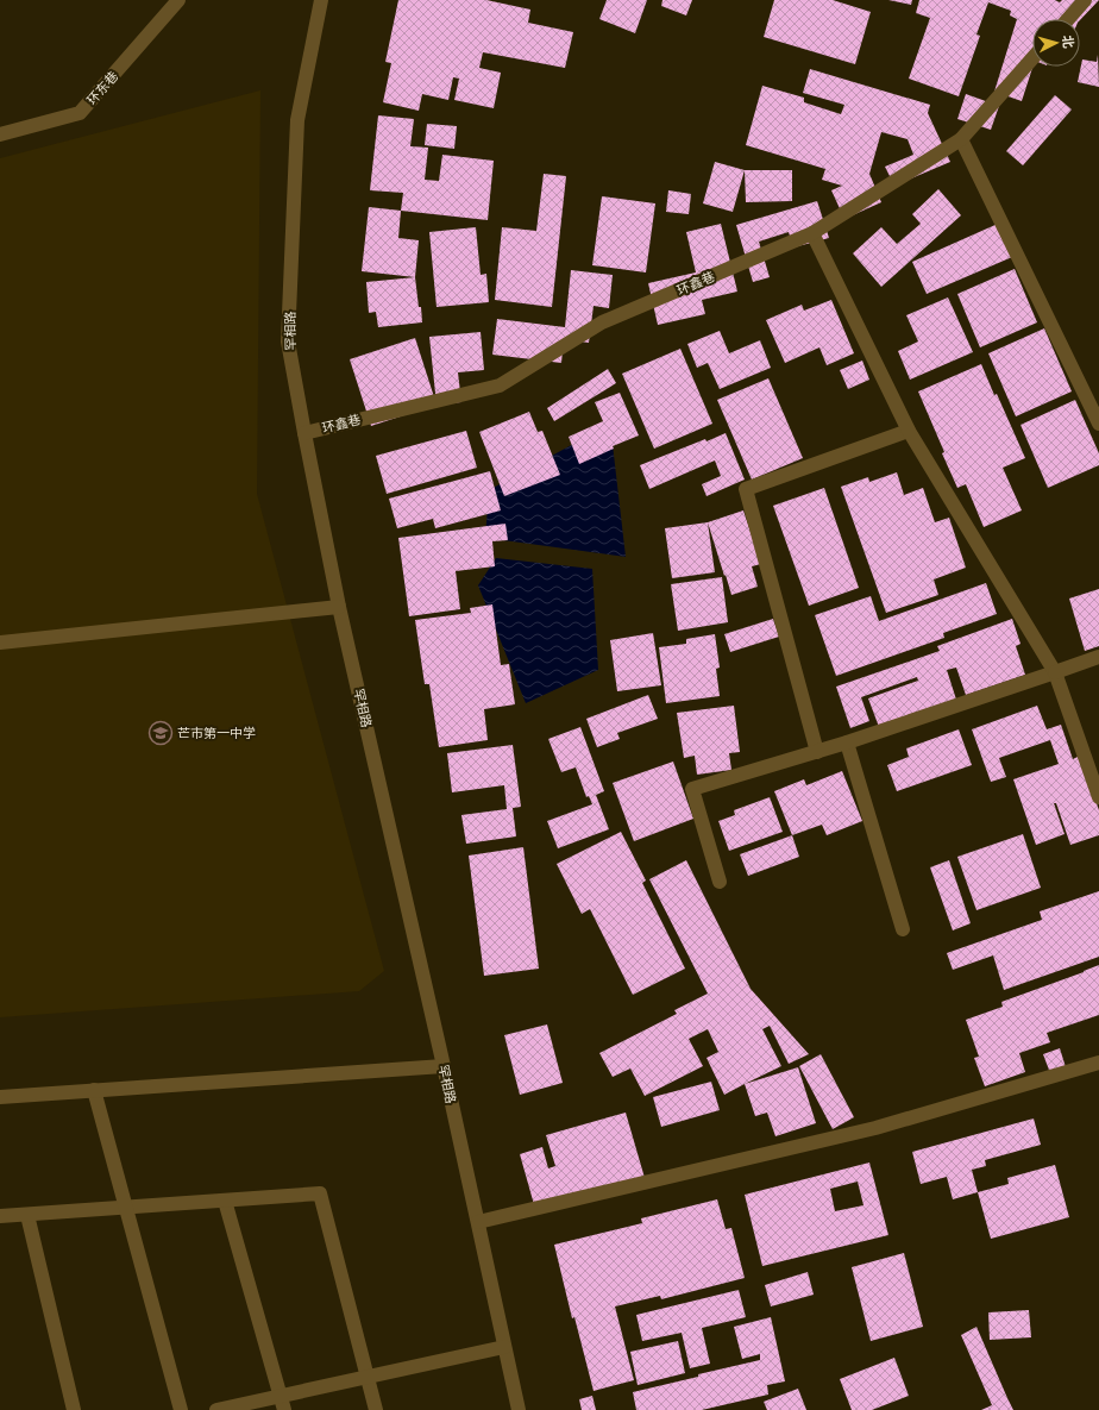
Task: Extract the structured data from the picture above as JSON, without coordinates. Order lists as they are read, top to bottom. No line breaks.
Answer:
{"streets":{"street":["环东巷","环鑫巷","罕相路"]},"crossings":[["环鑫巷","罕相路"]],"places":{"school or university":["芒市第一中学"]},"north":"right"}
